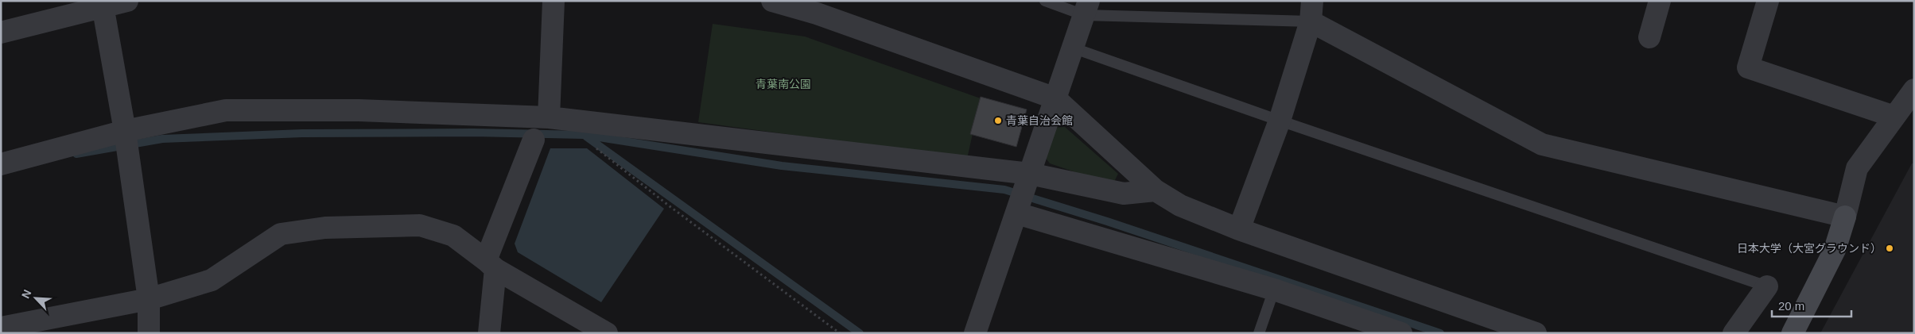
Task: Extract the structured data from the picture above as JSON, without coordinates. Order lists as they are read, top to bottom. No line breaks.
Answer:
{"parks":["青葉南公園"],"places":["青葉自治会館","日本大学（大宮グラウンド）"],"scale_bar":"20 m","north":"top left"}
